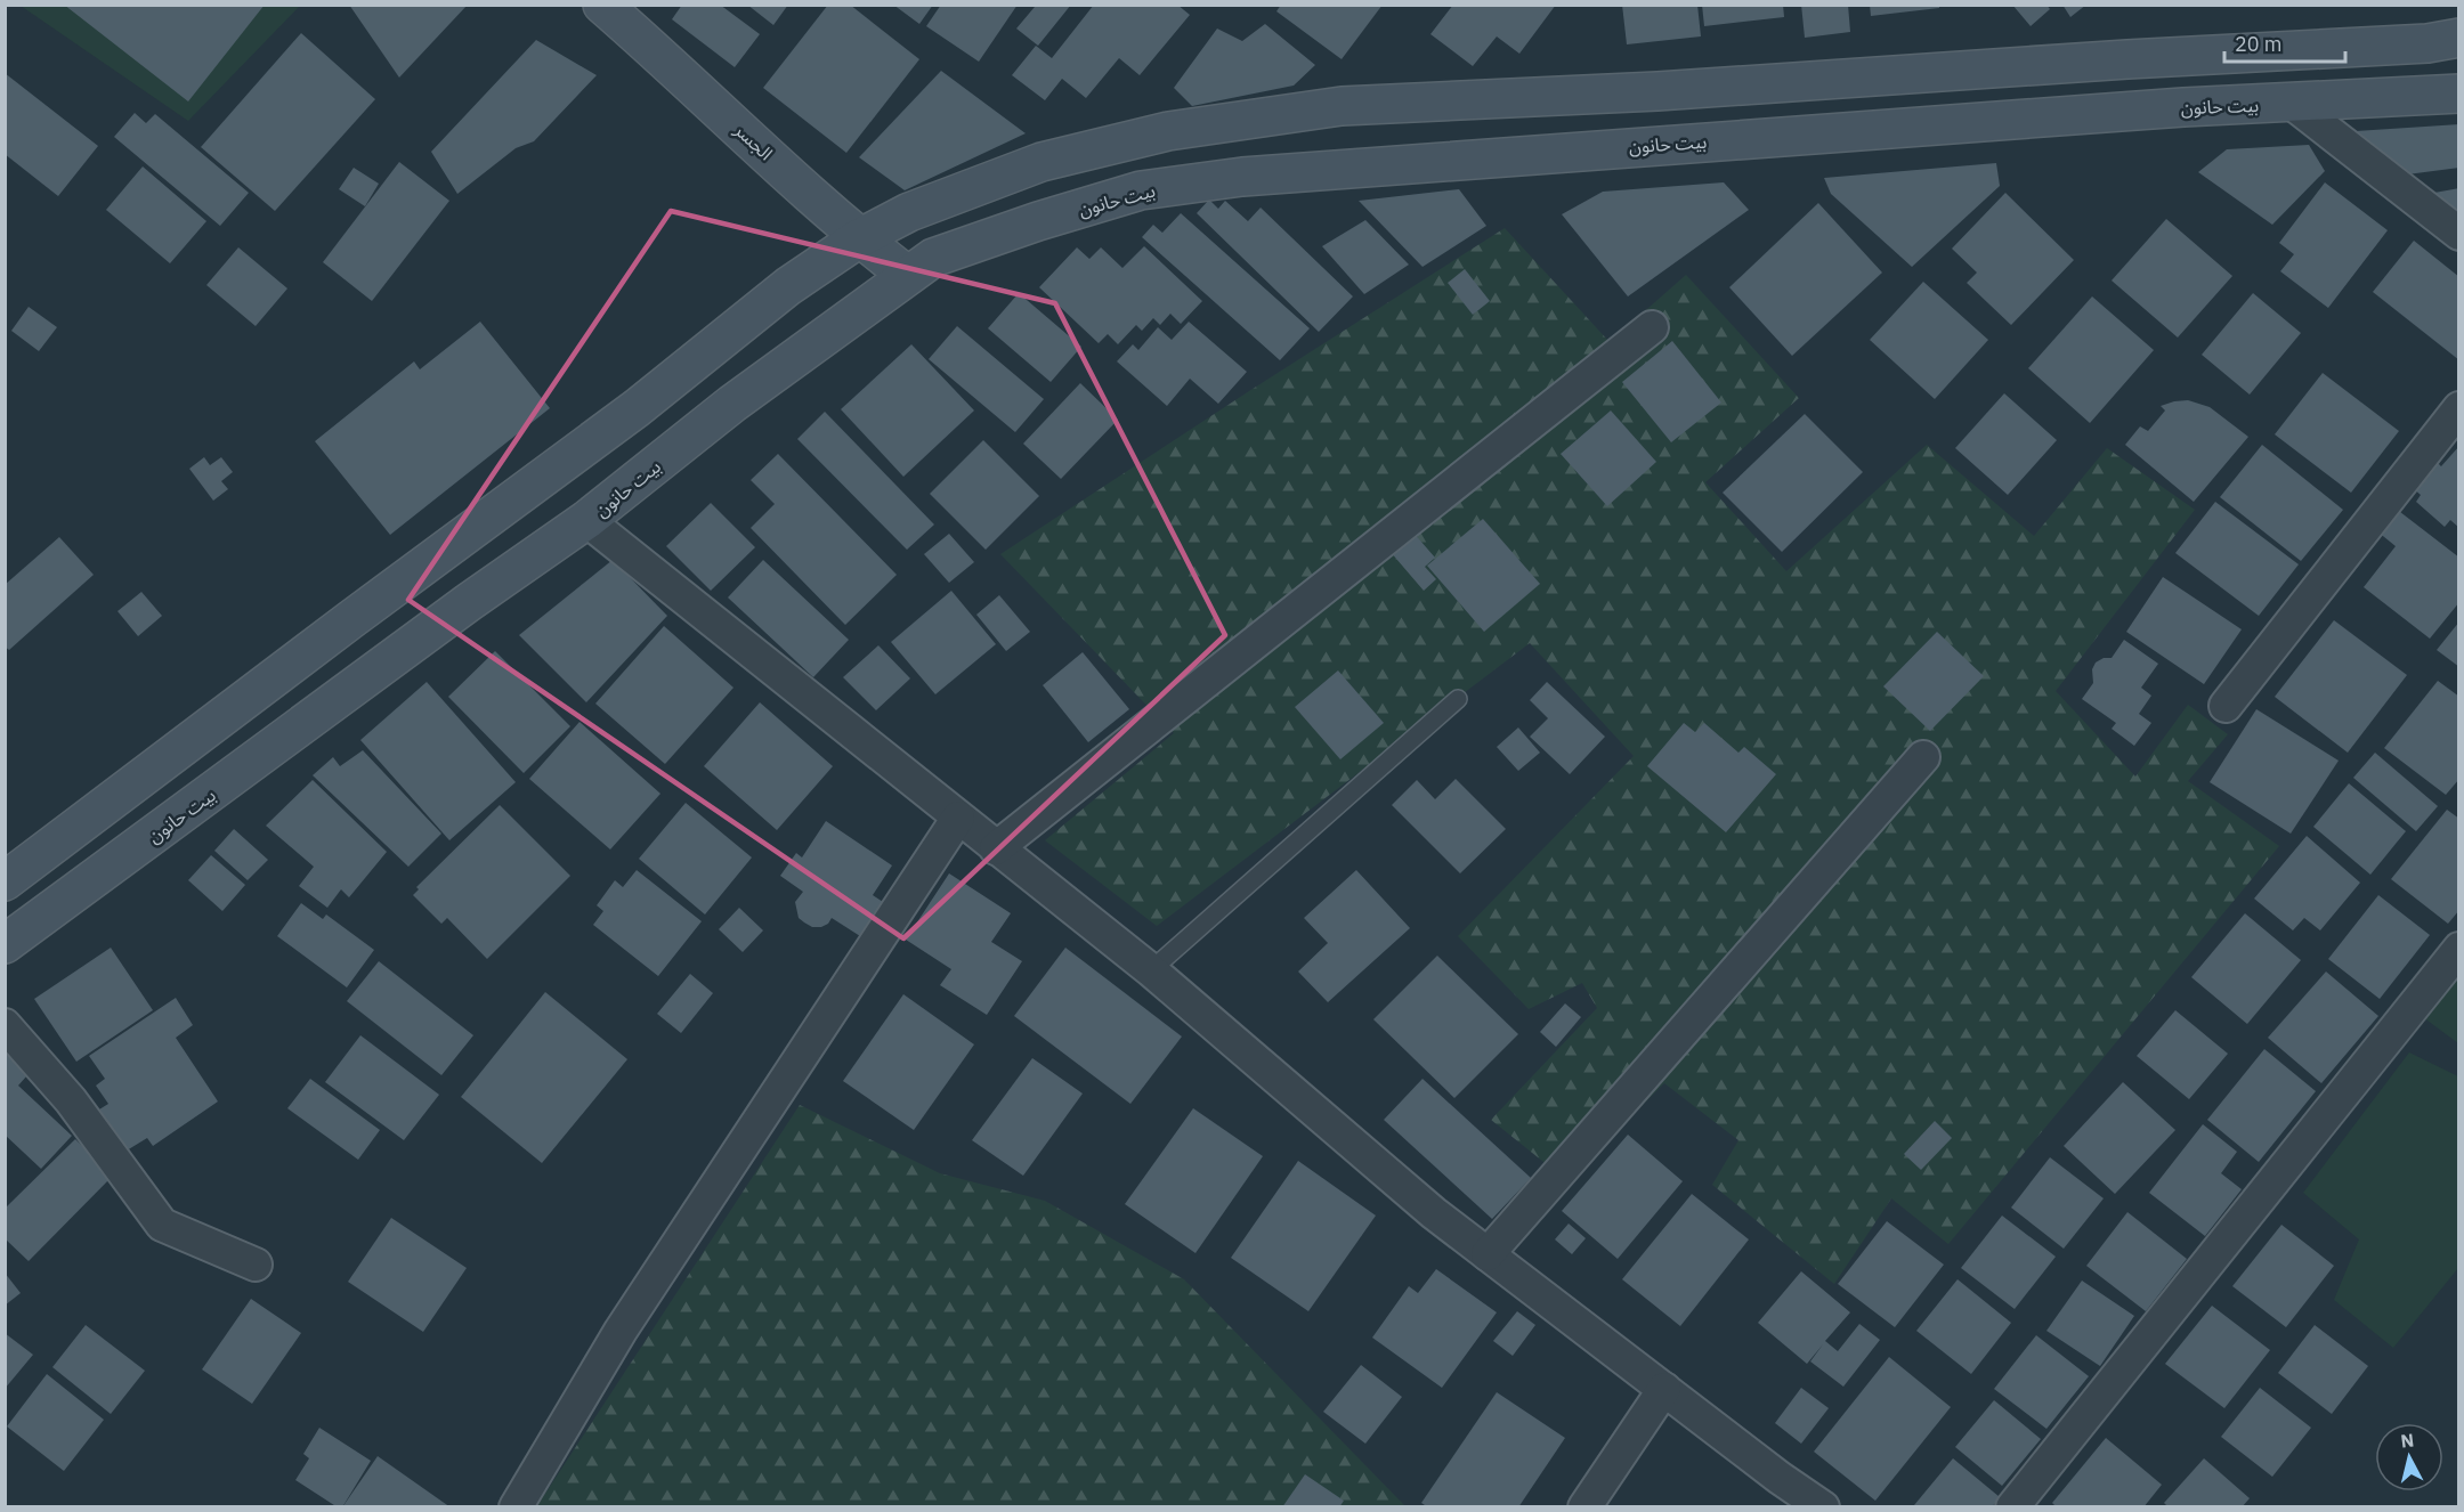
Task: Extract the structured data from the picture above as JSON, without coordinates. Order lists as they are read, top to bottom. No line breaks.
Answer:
{"streets":{"main road":["بيت حانون","الجسر"]},"crossings":[["بيت حانون","الجسر"]],"scale_bar":"20 m","north":"top"}
